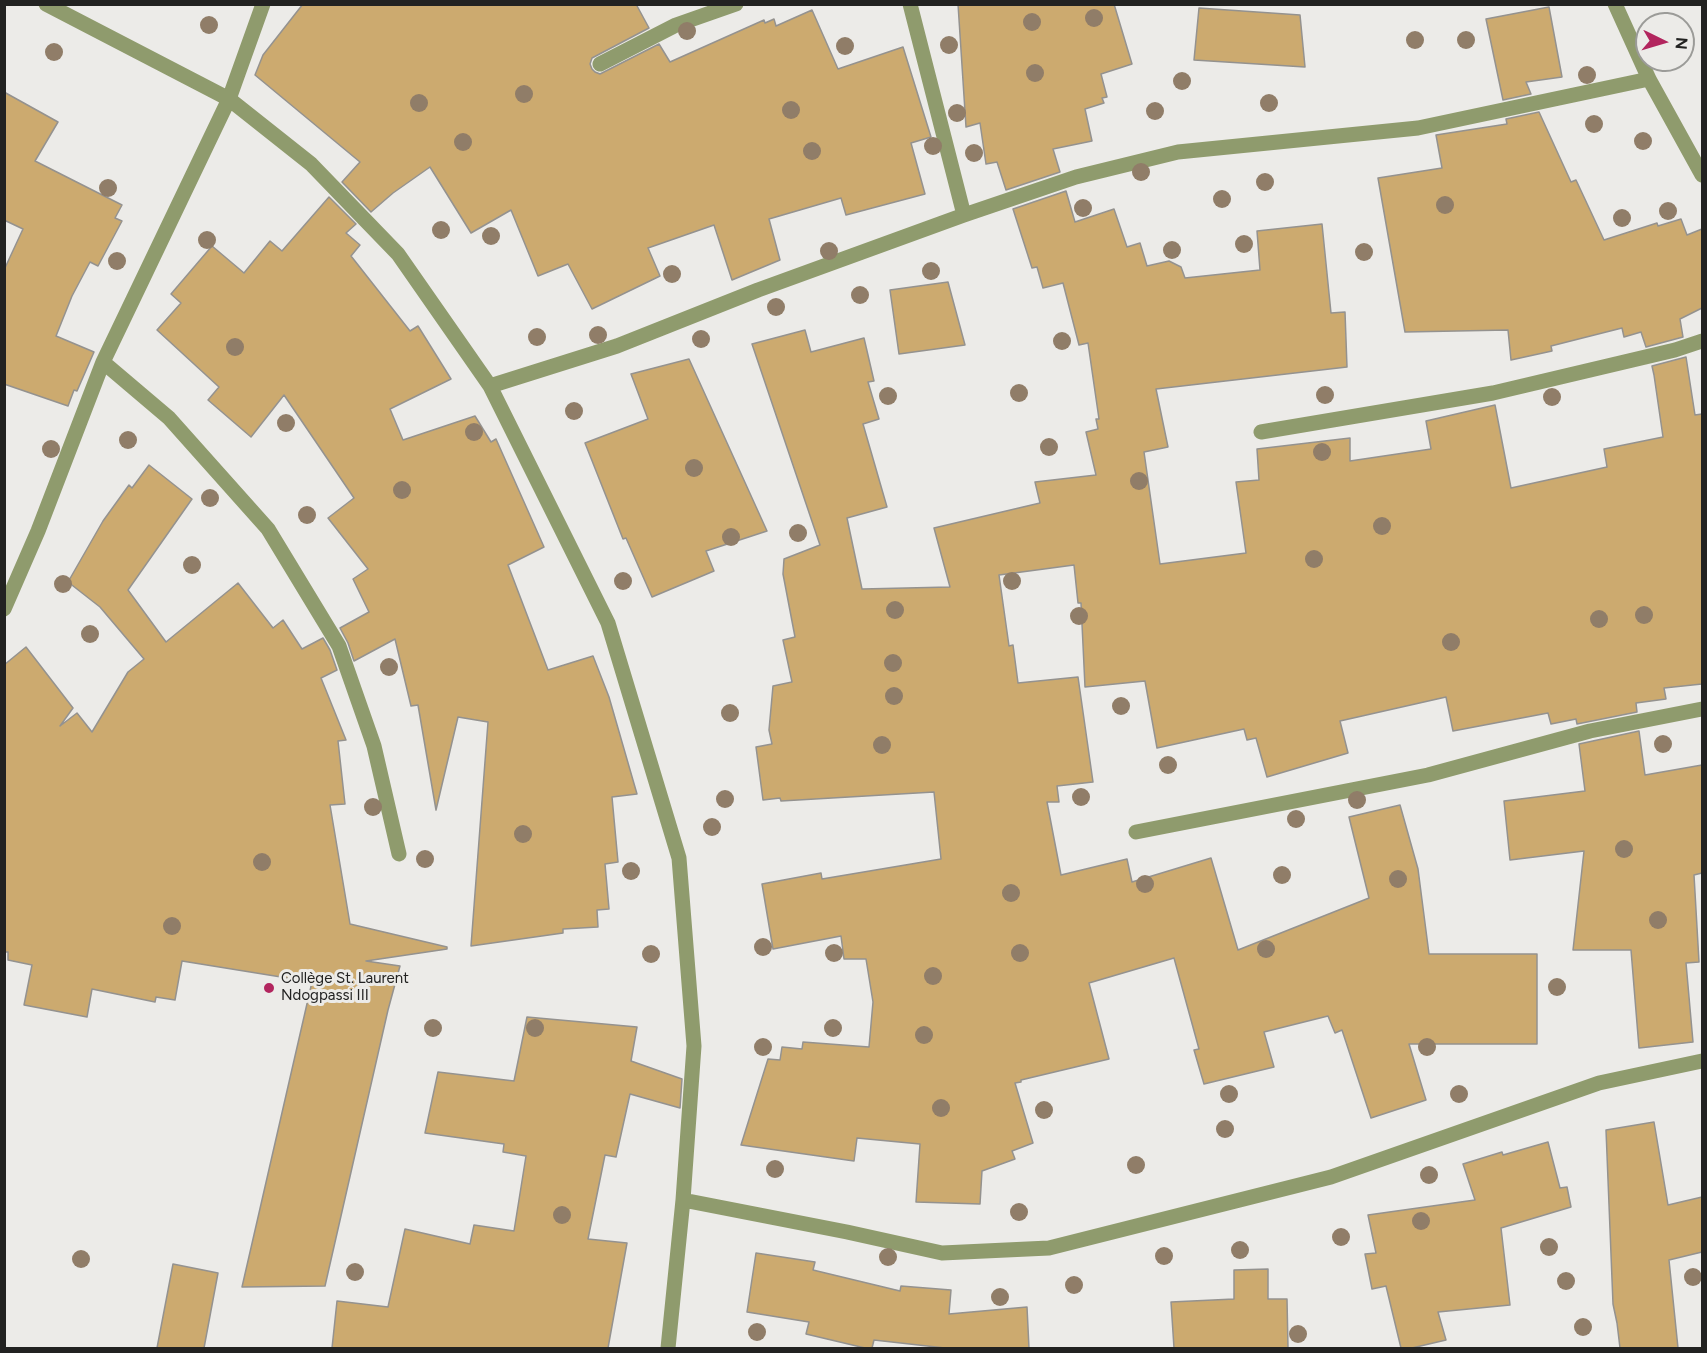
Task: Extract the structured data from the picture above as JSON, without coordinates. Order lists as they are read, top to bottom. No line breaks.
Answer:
{"places":["Collège St. Laurent Ndogpassi III"],"north":"right"}
